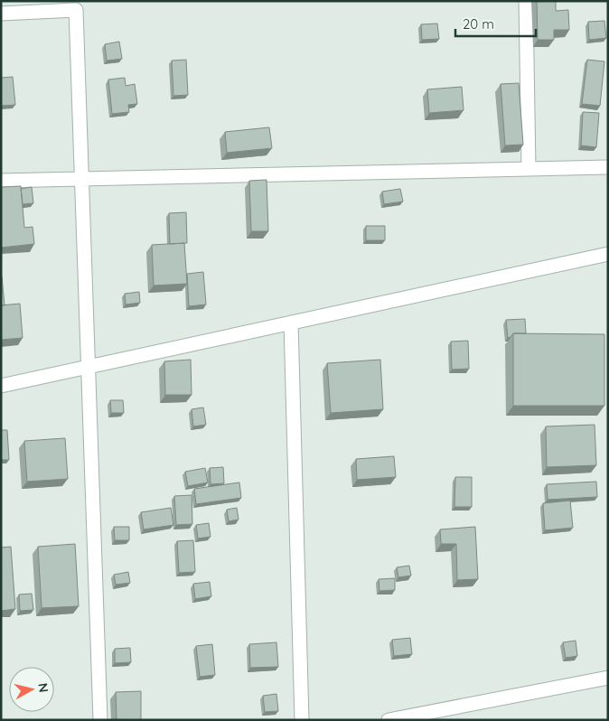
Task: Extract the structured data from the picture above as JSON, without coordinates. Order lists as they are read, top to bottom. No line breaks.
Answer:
{"scale_bar":"20 m","north":"right"}
